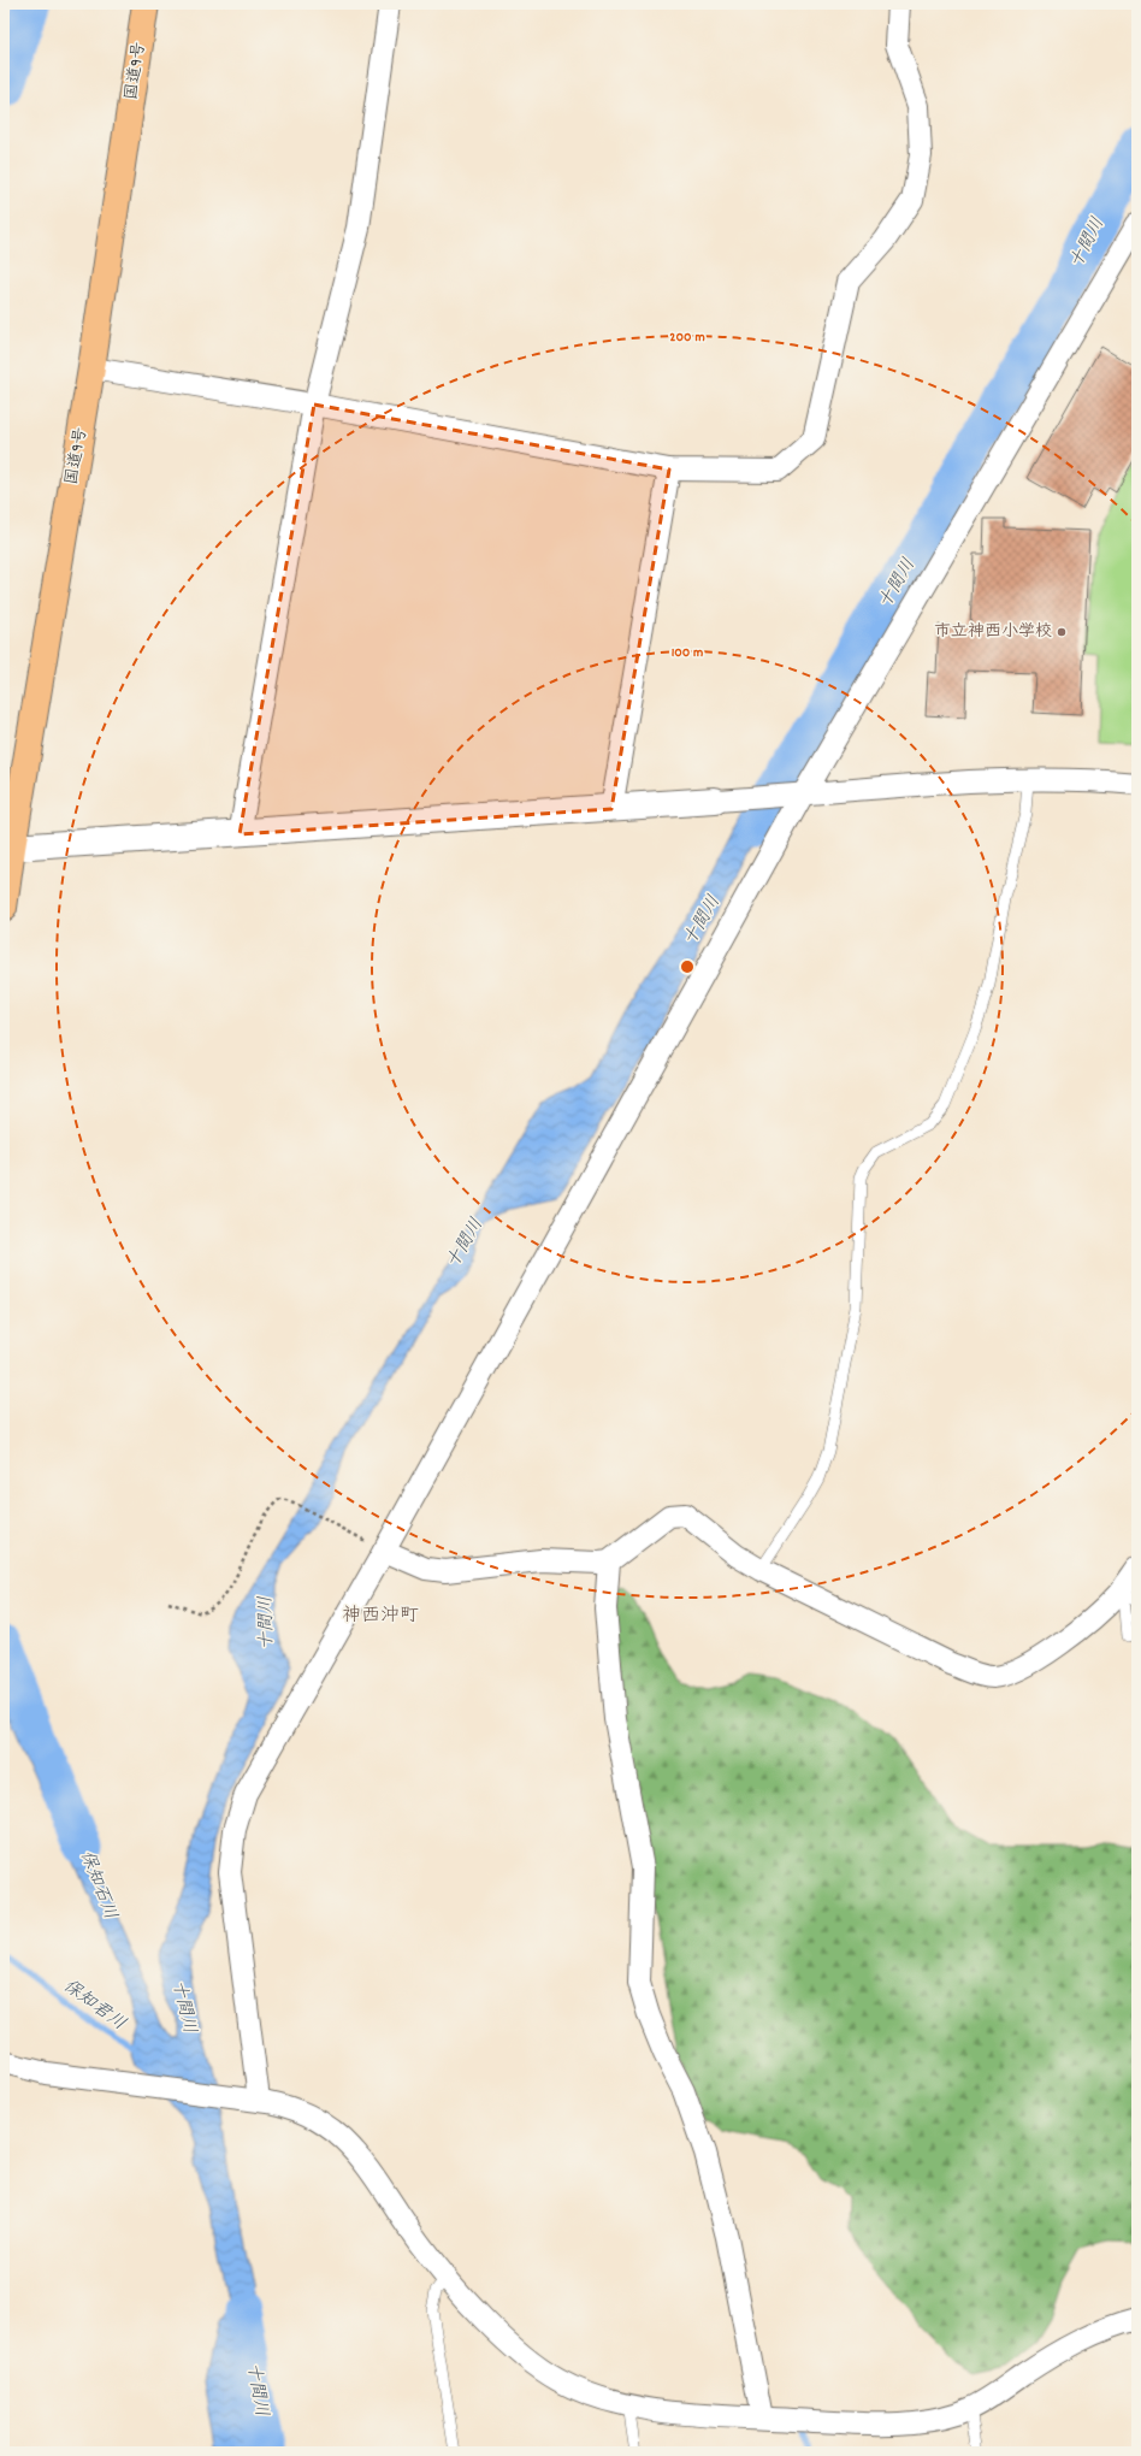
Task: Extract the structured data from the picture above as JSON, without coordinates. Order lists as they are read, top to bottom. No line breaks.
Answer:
{"streets":{"highway":["国道9号"]},"districts":["神西沖町"],"water":["十間川","保知石川","保知君川"],"places":["市立神西小学校"],"rings":["200 m","100 m"]}
